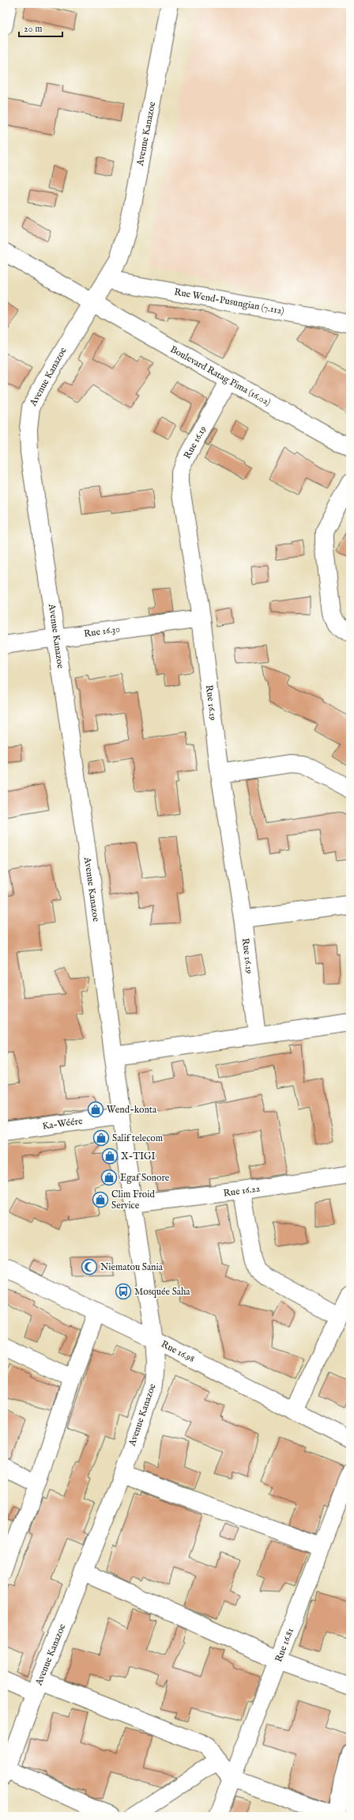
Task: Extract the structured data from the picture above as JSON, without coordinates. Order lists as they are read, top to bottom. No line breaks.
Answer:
{"streets":{"street":["Avenue Kanazoe","Rue Wend-Pusungian (7.112)","Boulevard Ratag Pima (16.02)","Rue 16.19","Rue 16.30","Ka-Wéére","Rue 16.22","Rue 16.98","Rue 16.81"]},"crossings":[["Avenue Kanazoe","Rue Wend-Pusungian (7.112)"],["Avenue Kanazoe","Boulevard Ratag Pima (16.02)"],["Avenue Kanazoe","Rue 16.30"],["Avenue Kanazoe","Ka-Wéére"],["Avenue Kanazoe","Rue 16.22"],["Avenue Kanazoe","Rue 16.98"],["Boulevard Ratag Pima (16.02)","Rue 16.19"],["Rue 16.19","Rue 16.30"]],"places":{"shop":["Wend-konta","Salif telecom","X-TIGI","Egaf Sonore","Clim Froid Service"],"mosque":["Niematou Sania"],"bus stop":["Mosquée Saha"]},"scale_bar":"20 m"}
